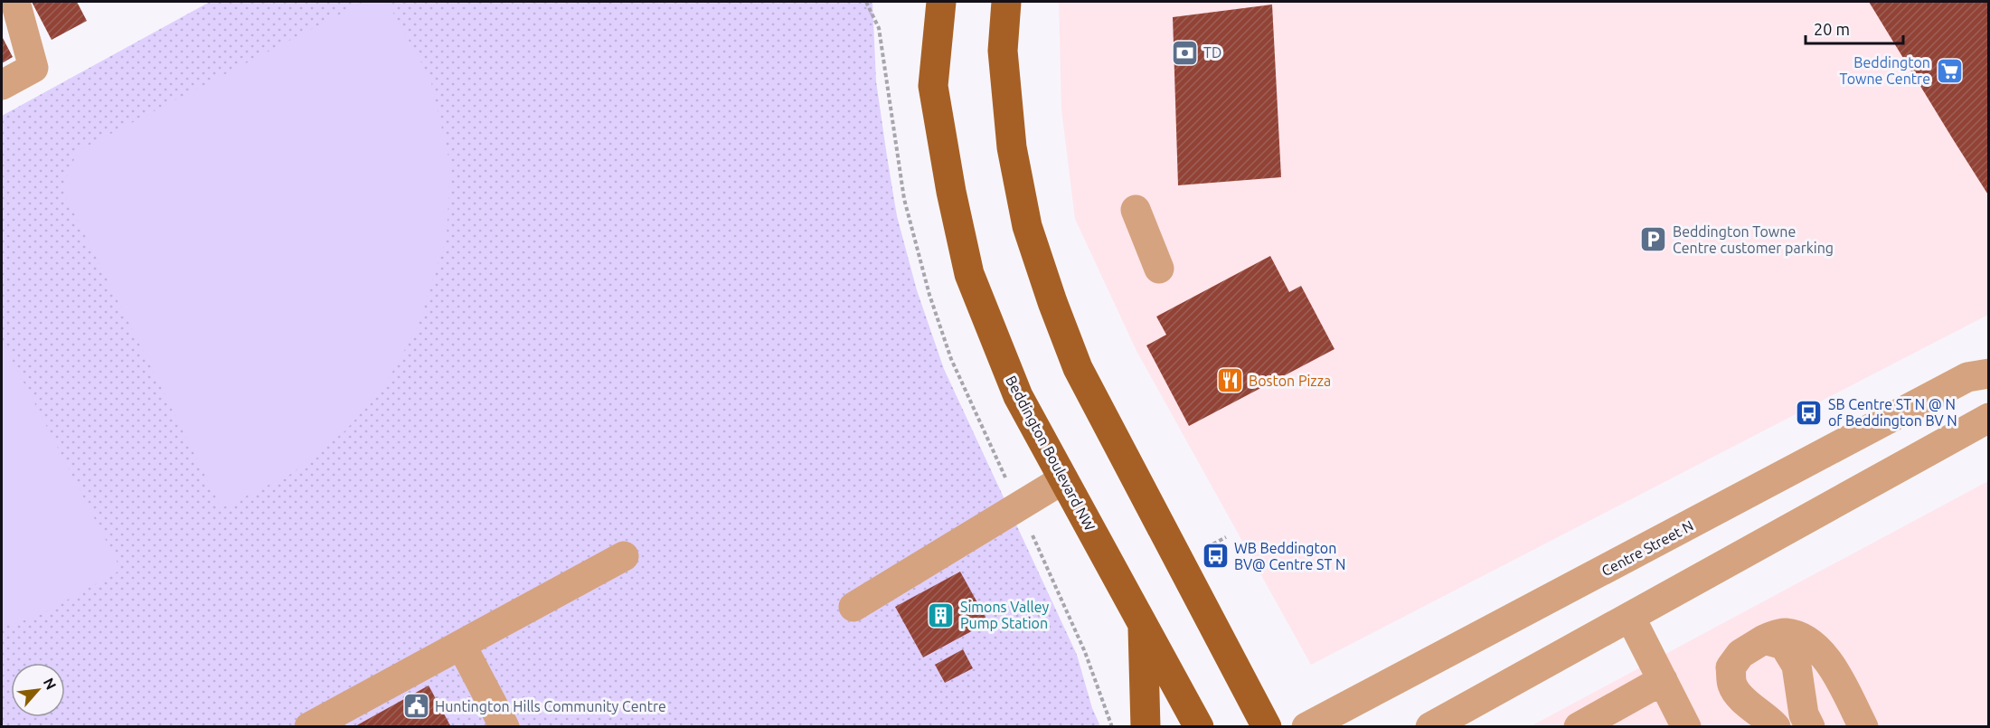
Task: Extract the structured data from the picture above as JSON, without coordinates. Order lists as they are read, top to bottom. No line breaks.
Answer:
{"streets":{"main road":["Beddington Boulevard NW"],"street":["Centre Street N"]},"places":{"bank":["TD"],"supermarket":["Beddington Towne Centre"],"parking":["Beddington Towne Centre customer parking"],"restaurant":["Boston Pizza"],"bus stop":["SB Centre ST N @ N of Beddington BV N","WB Beddington BV@ Centre ST N"],"building":["Simons Valley Pump Station"],"public building":["Huntington Hills Community Centre"]},"scale_bar":"20 m","north":"top right"}
